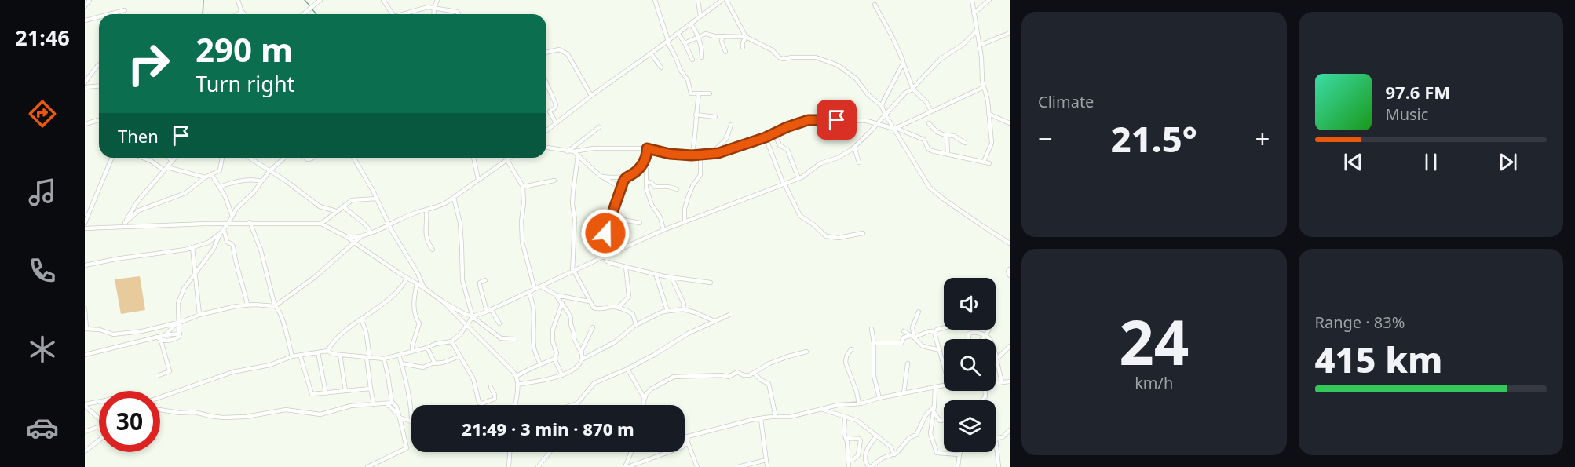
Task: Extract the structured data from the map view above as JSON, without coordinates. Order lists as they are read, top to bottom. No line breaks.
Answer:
{"page":{"tabs":"21:46","tile":["Climate",["24","km/h"],["Range · 83%","415 km"]],"turn":["290 m","Turn right"],"song":["97.6 FM","Music"],"then":"Then","heat":["−","21.5°","+"],"limit":"30","trip":"21:49 · 3 min · 870 m"}}
